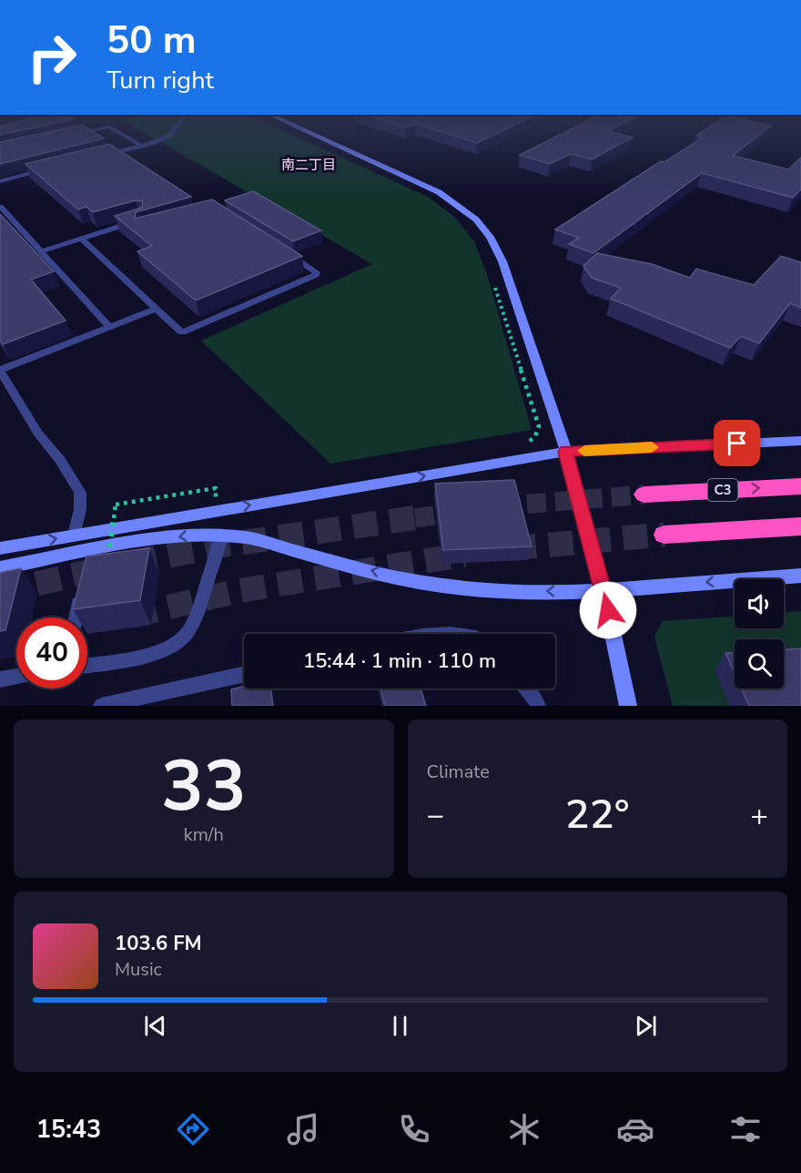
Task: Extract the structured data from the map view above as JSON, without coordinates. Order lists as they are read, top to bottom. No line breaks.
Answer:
{"streets":{"highway":["C3"]},"districts":["南二丁目"],"page":{"turn":["50 m","Turn right"],"limit":"40","trip":"15:44 · 1 min · 110 m","tile":[["33","km/h"],"Climate"],"heat":["−","22°","+"],"song":["103.6 FM","Music"],"tabs":"15:43"}}
